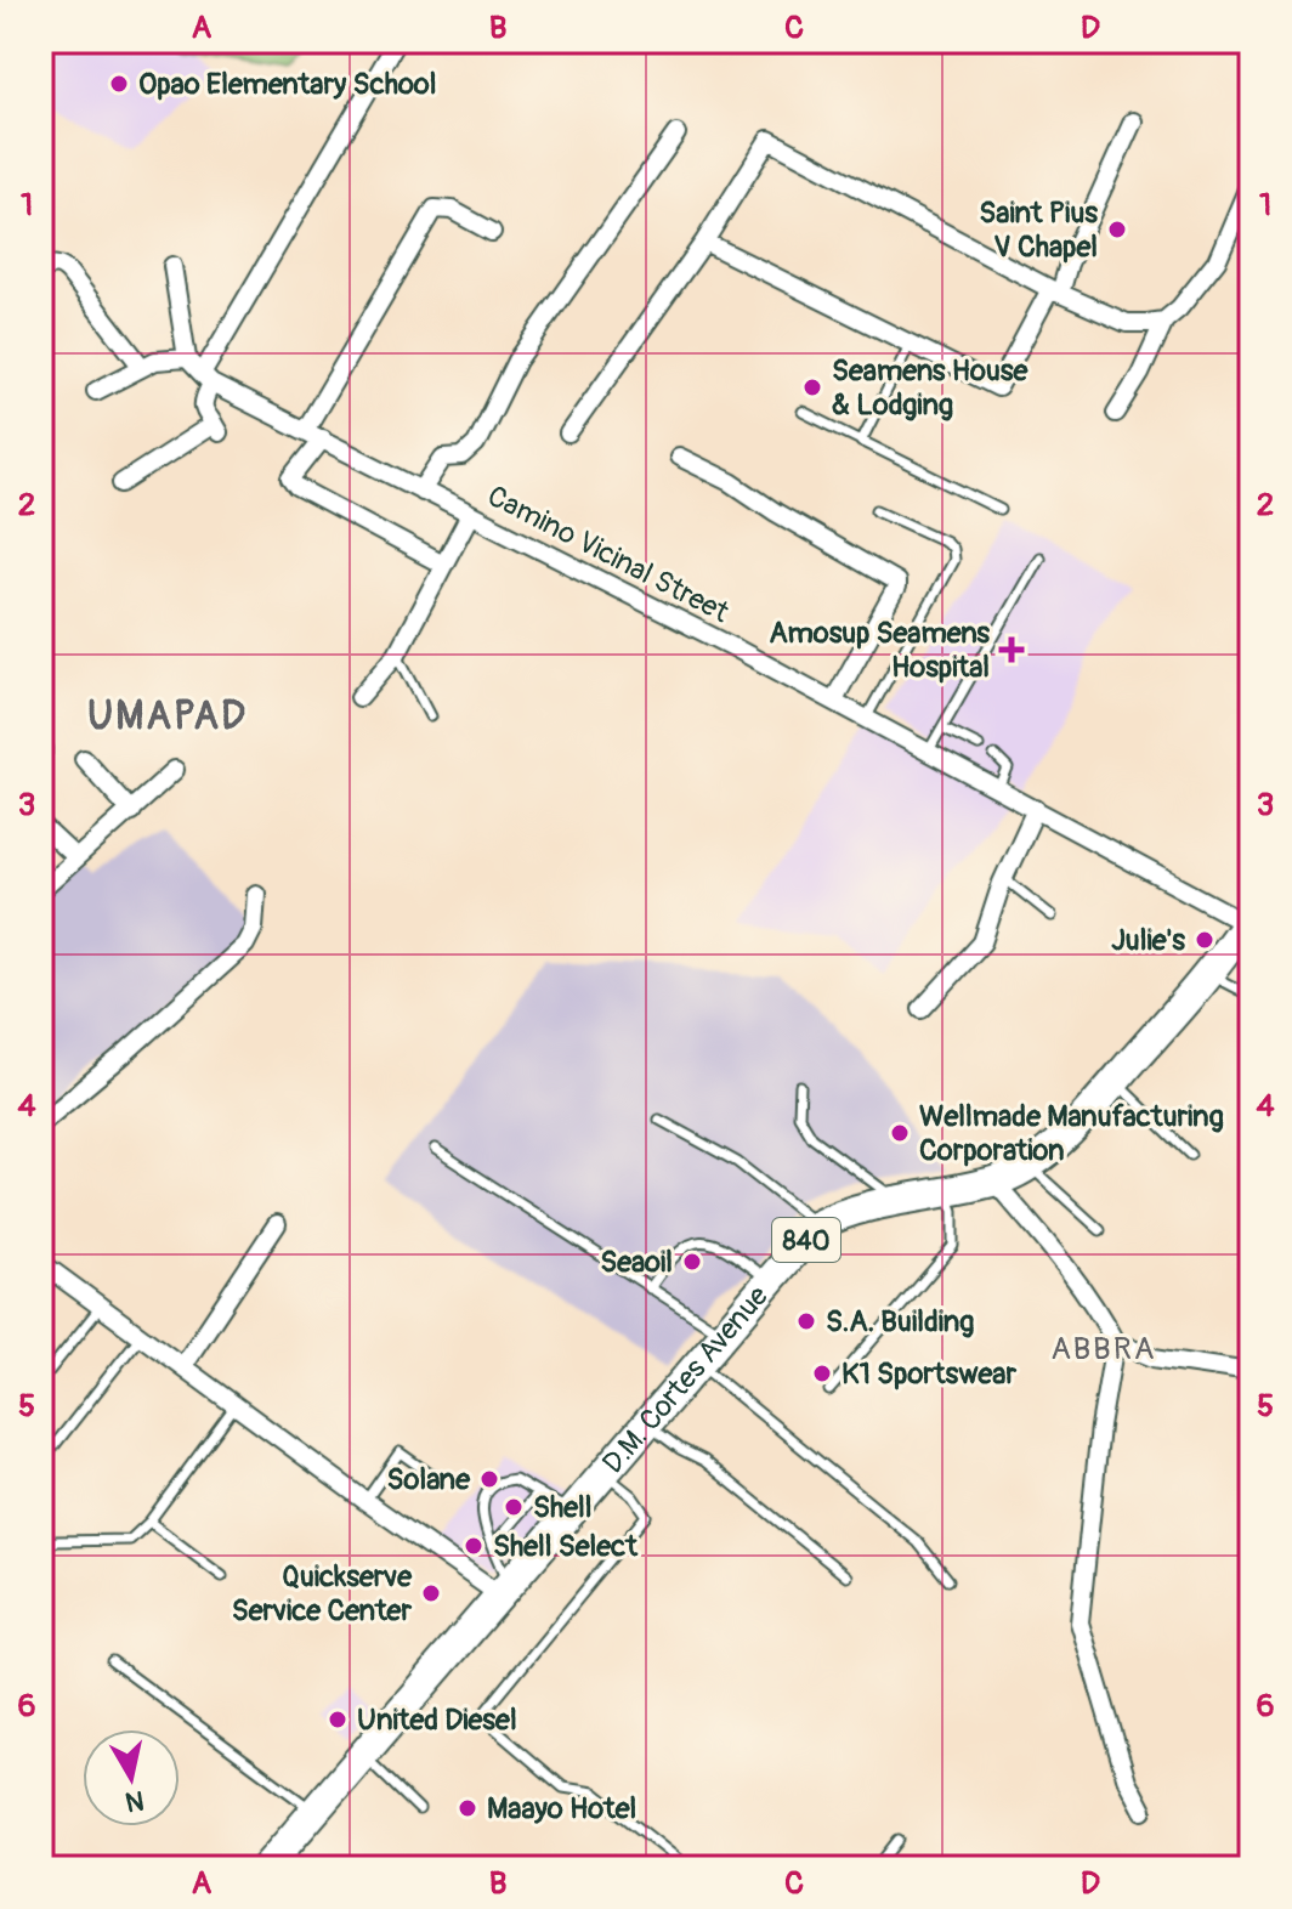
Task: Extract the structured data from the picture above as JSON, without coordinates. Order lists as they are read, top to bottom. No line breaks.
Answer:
{"streets":{"highway":["840","D.M. Cortes Avenue"],"street":["Camino Vicinal Street"]},"crossings":[["Camino Vicinal Street","D.M. Cortes Avenue"]],"districts":["UMAPAD","ABBRA"],"places":{"other":["Opao Elementary School","Saint Pius V Chapel","Seamens House & Lodging","Julie's","Wellmade Manufacturing Corporation","Seaoil","S.A. Building","K1 Sportswear","Solane","Shell","Shell Select","Quickserve Service Center","United Diesel","Maayo Hotel"],"health":["Amosup Seamens Hospital"]},"north":"bottom","grid":{"columns":["A","B","C","D"],"rows":["1","2","3","4","5","6"]}}
